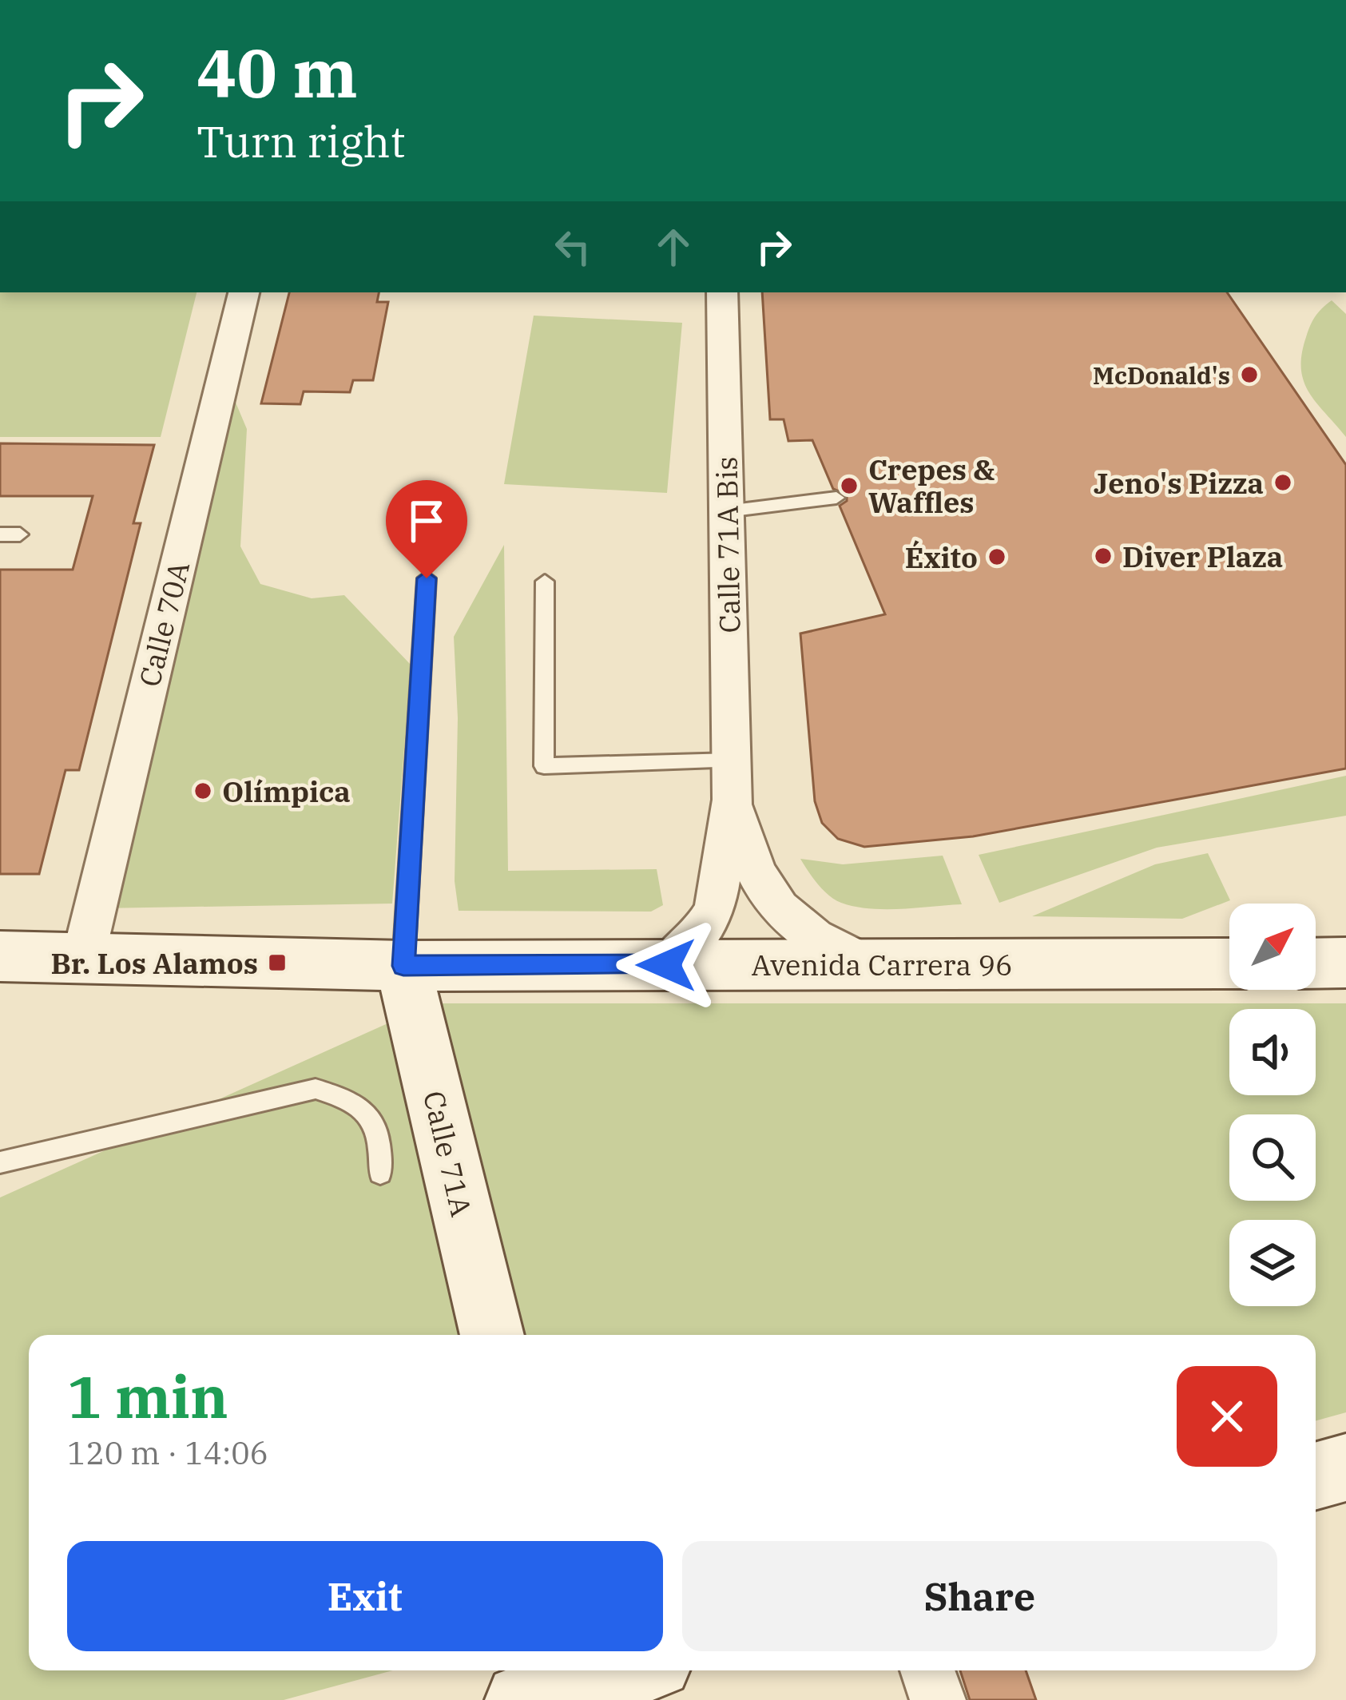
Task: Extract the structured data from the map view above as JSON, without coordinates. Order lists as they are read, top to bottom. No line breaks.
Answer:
{"streets":{"main road":["Avenida Carrera 96","Calle 71A"],"street":["Calle 71A Bis","Calle 70A"]},"crossings":[["Calle 71A Bis","Avenida Carrera 96"],["Calle 70A","Avenida Carrera 96"],["Avenida Carrera 96","Calle 71A"]],"places":{"other":["McDonald's","Jeno's Pizza","Crepes & Waffles","Diver Plaza","Éxito","Olímpica"],"transit":["Br. Los Alamos"]},"north":"top right","page":{"turn":["40 m","Turn right"],"heading":["1 min","120 m · 14:06"],"buttons":["Exit","Share"]}}
